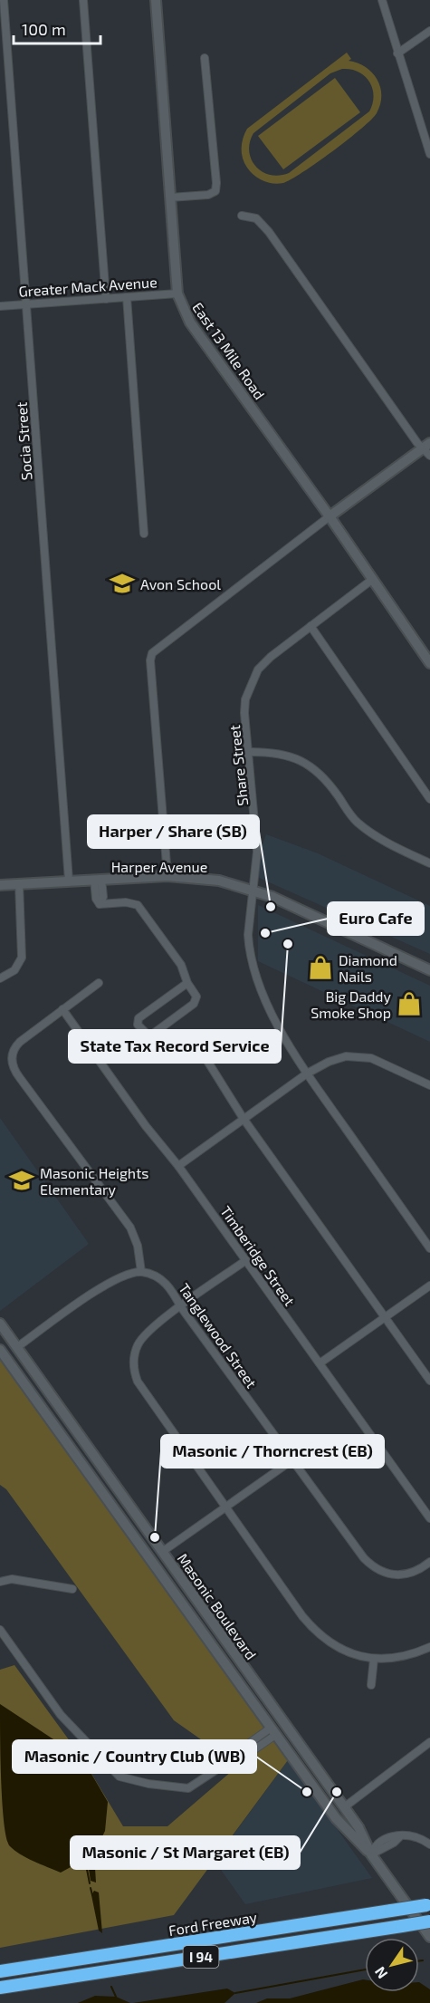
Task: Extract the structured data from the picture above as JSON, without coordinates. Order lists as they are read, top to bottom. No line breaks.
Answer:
{"streets":{"highway":["Ford Freeway","I 94"],"main road":["East 13 Mile Road","Harper Avenue","Masonic Boulevard"],"street":["Greater Mack Avenue","Socia Street","Share Street","Timberidge Street","Tanglewood Street"]},"crossings":[["Greater Mack Avenue","East 13 Mile Road"],["Greater Mack Avenue","Socia Street"],["East 13 Mile Road","Share Street"],["Socia Street","Harper Avenue"],["Share Street","Harper Avenue"]],"places":{"school or university":["Avon School","Masonic Heights Elementary"],"other":["Harper / Share (SB)","Euro Cafe","State Tax Record Service","Masonic / Thorncrest (EB)","Masonic / Country Club (WB)","Masonic / St Margaret (EB)"],"shop":["Diamond Nails","Big Daddy Smoke Shop"]},"scale_bar":"100 m","north":"bottom left"}
